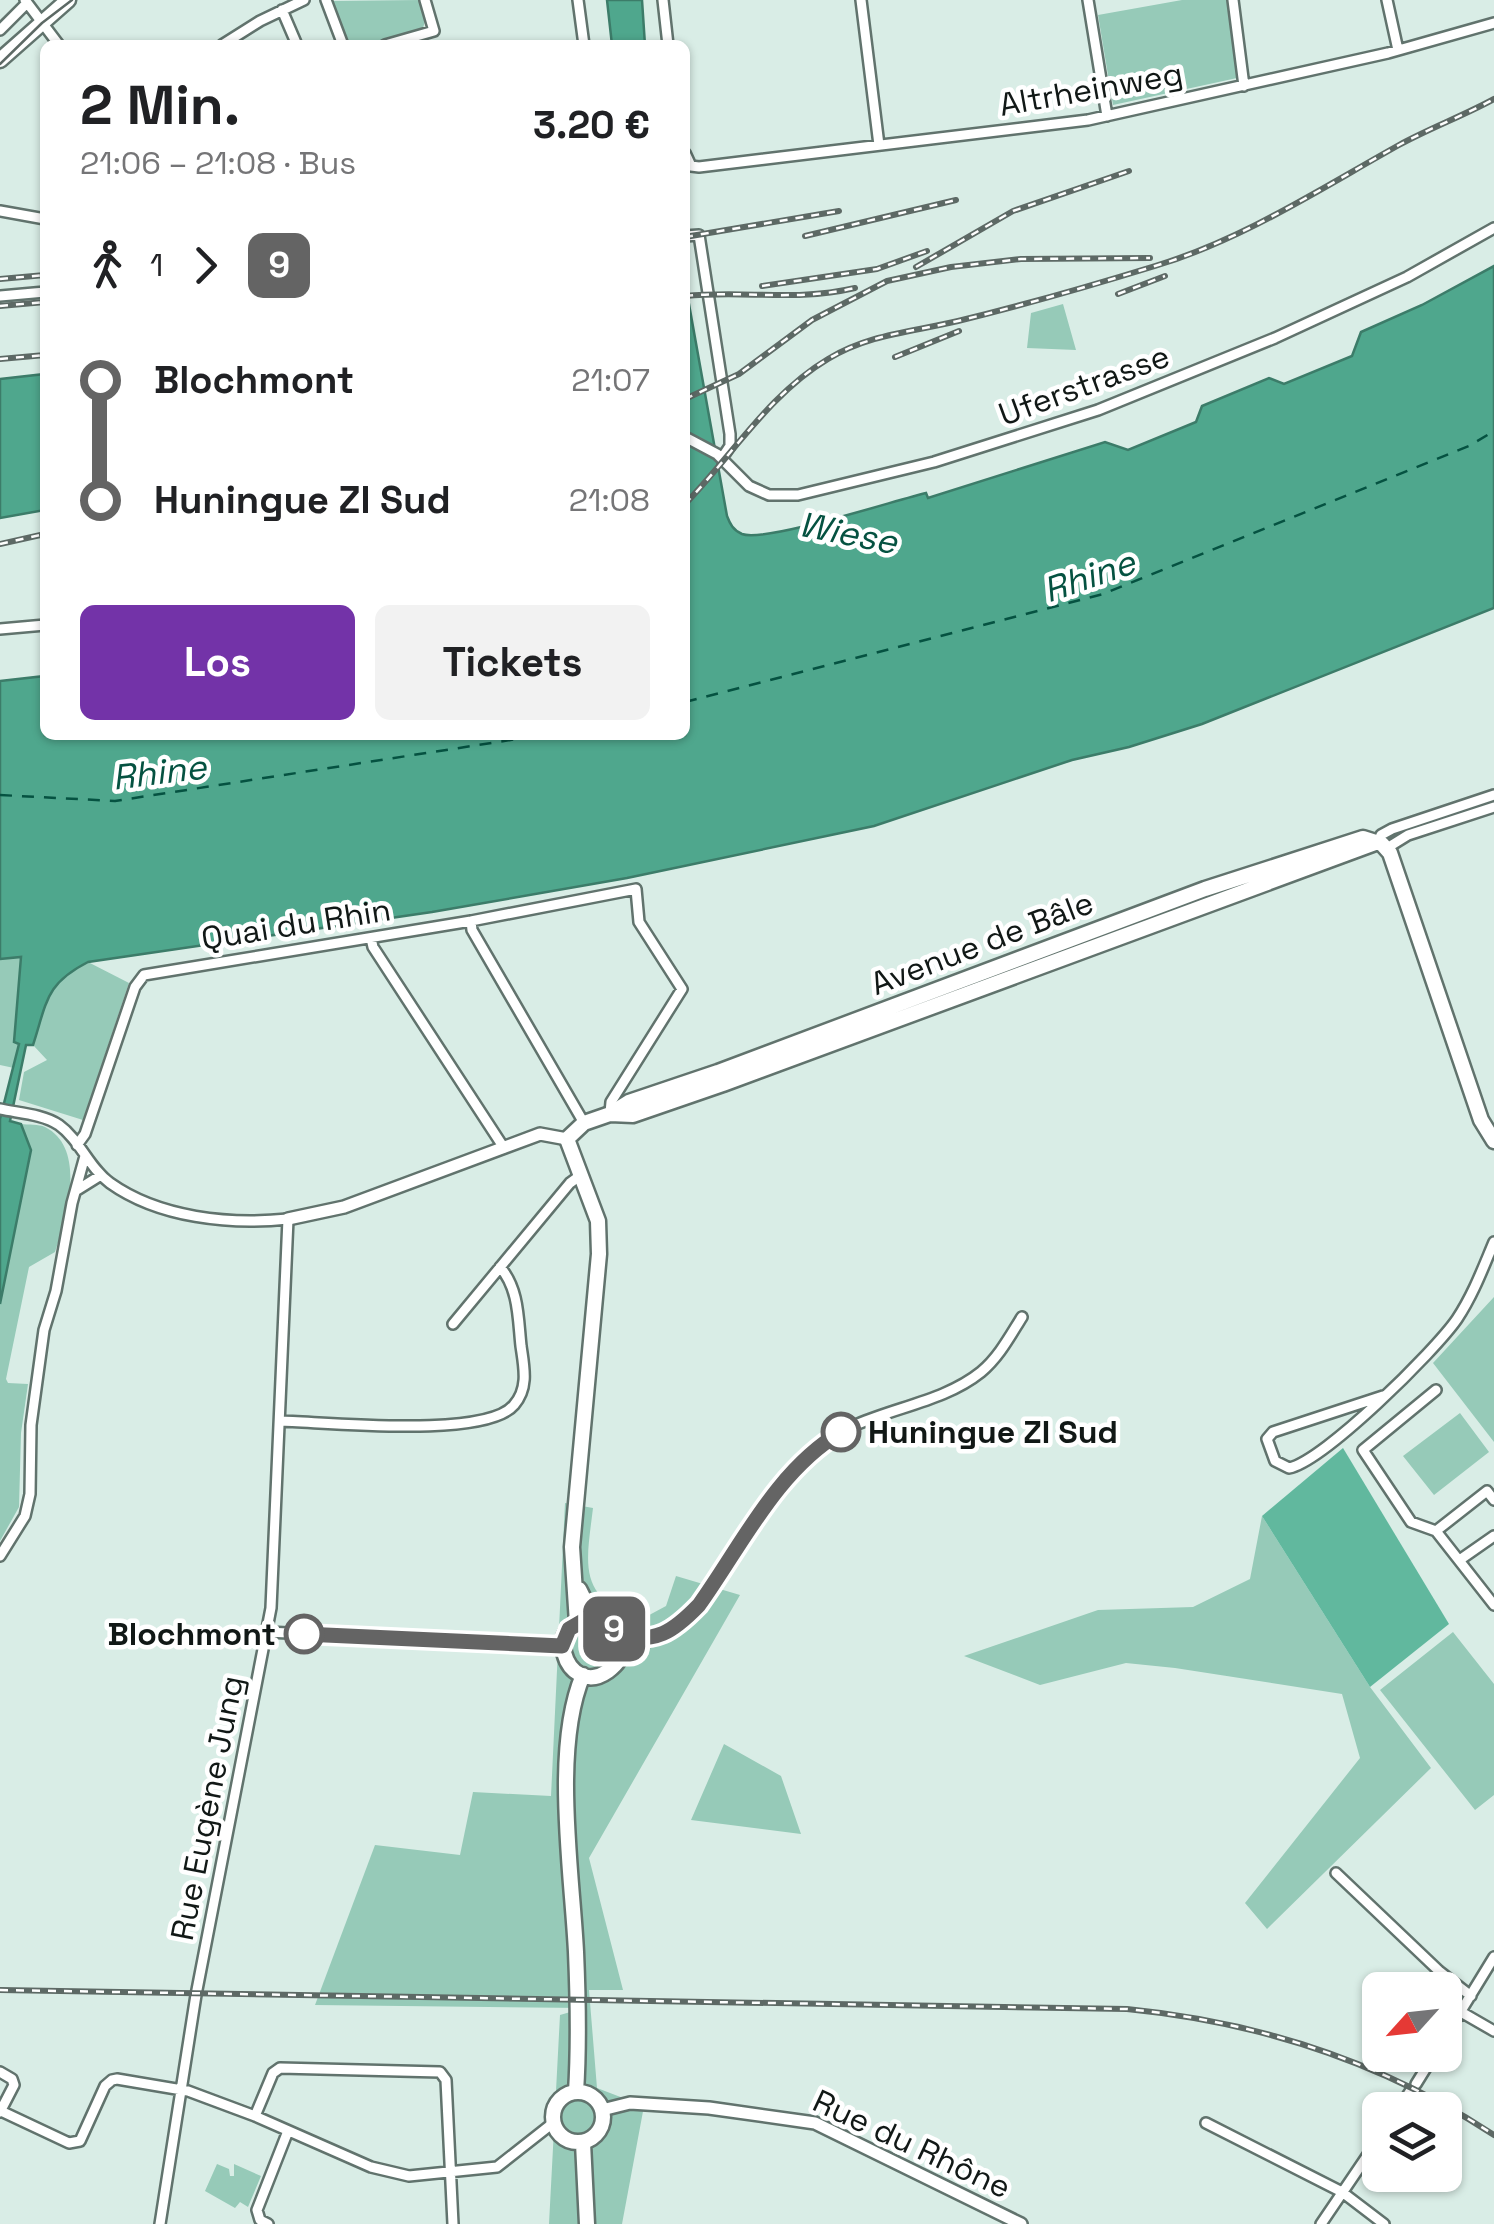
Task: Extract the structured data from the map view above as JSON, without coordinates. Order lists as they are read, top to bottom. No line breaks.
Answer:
{"streets":{"main road":["Avenue de Bâle"],"street":["Altrheinweg","Uferstrasse","Quai du Rhin","Rue Eugène Jung","Rue du Rhône"]},"crossings":[["Quai du Rhin","Avenue de Bâle"]],"water":["Wiese","Rhine"],"places":["Huningue ZI Sud","Blochmont"],"lines":["bus line 9"],"north":"bottom left","page":{"on_map":"9","heading":["2 Min.","21:06 – 21:08 · Bus","3.20 €"],"legs":["1","9"],"list":[{"name":"Blochmont","value":"21:07"},{"name":"Huningue ZI Sud","value":"21:08"}],"buttons":["Los","Tickets"]}}
